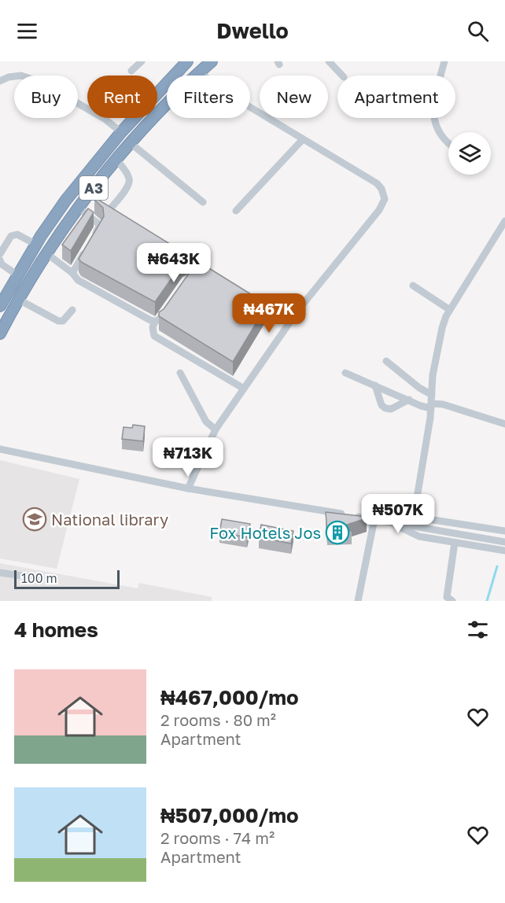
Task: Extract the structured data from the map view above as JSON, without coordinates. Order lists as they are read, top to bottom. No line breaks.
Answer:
{"streets":{"highway":["A3"]},"places":{"school or university":["National library"],"building":["Fox Hotels Jos"]},"scale_bar":"100 m","page":{"header":"Dwello","chip":["Buy","Rent","Filters","New","Apartment"],"price":["₦643K","₦467K","₦713K","₦507K"],"scale":"100 m","heading":"4 homes","list":[{"name":"₦467,000/mo","note":"2 rooms · 80 m² · Apartment"},{"name":"₦507,000/mo","note":"2 rooms · 74 m² · Apartment"}]}}
